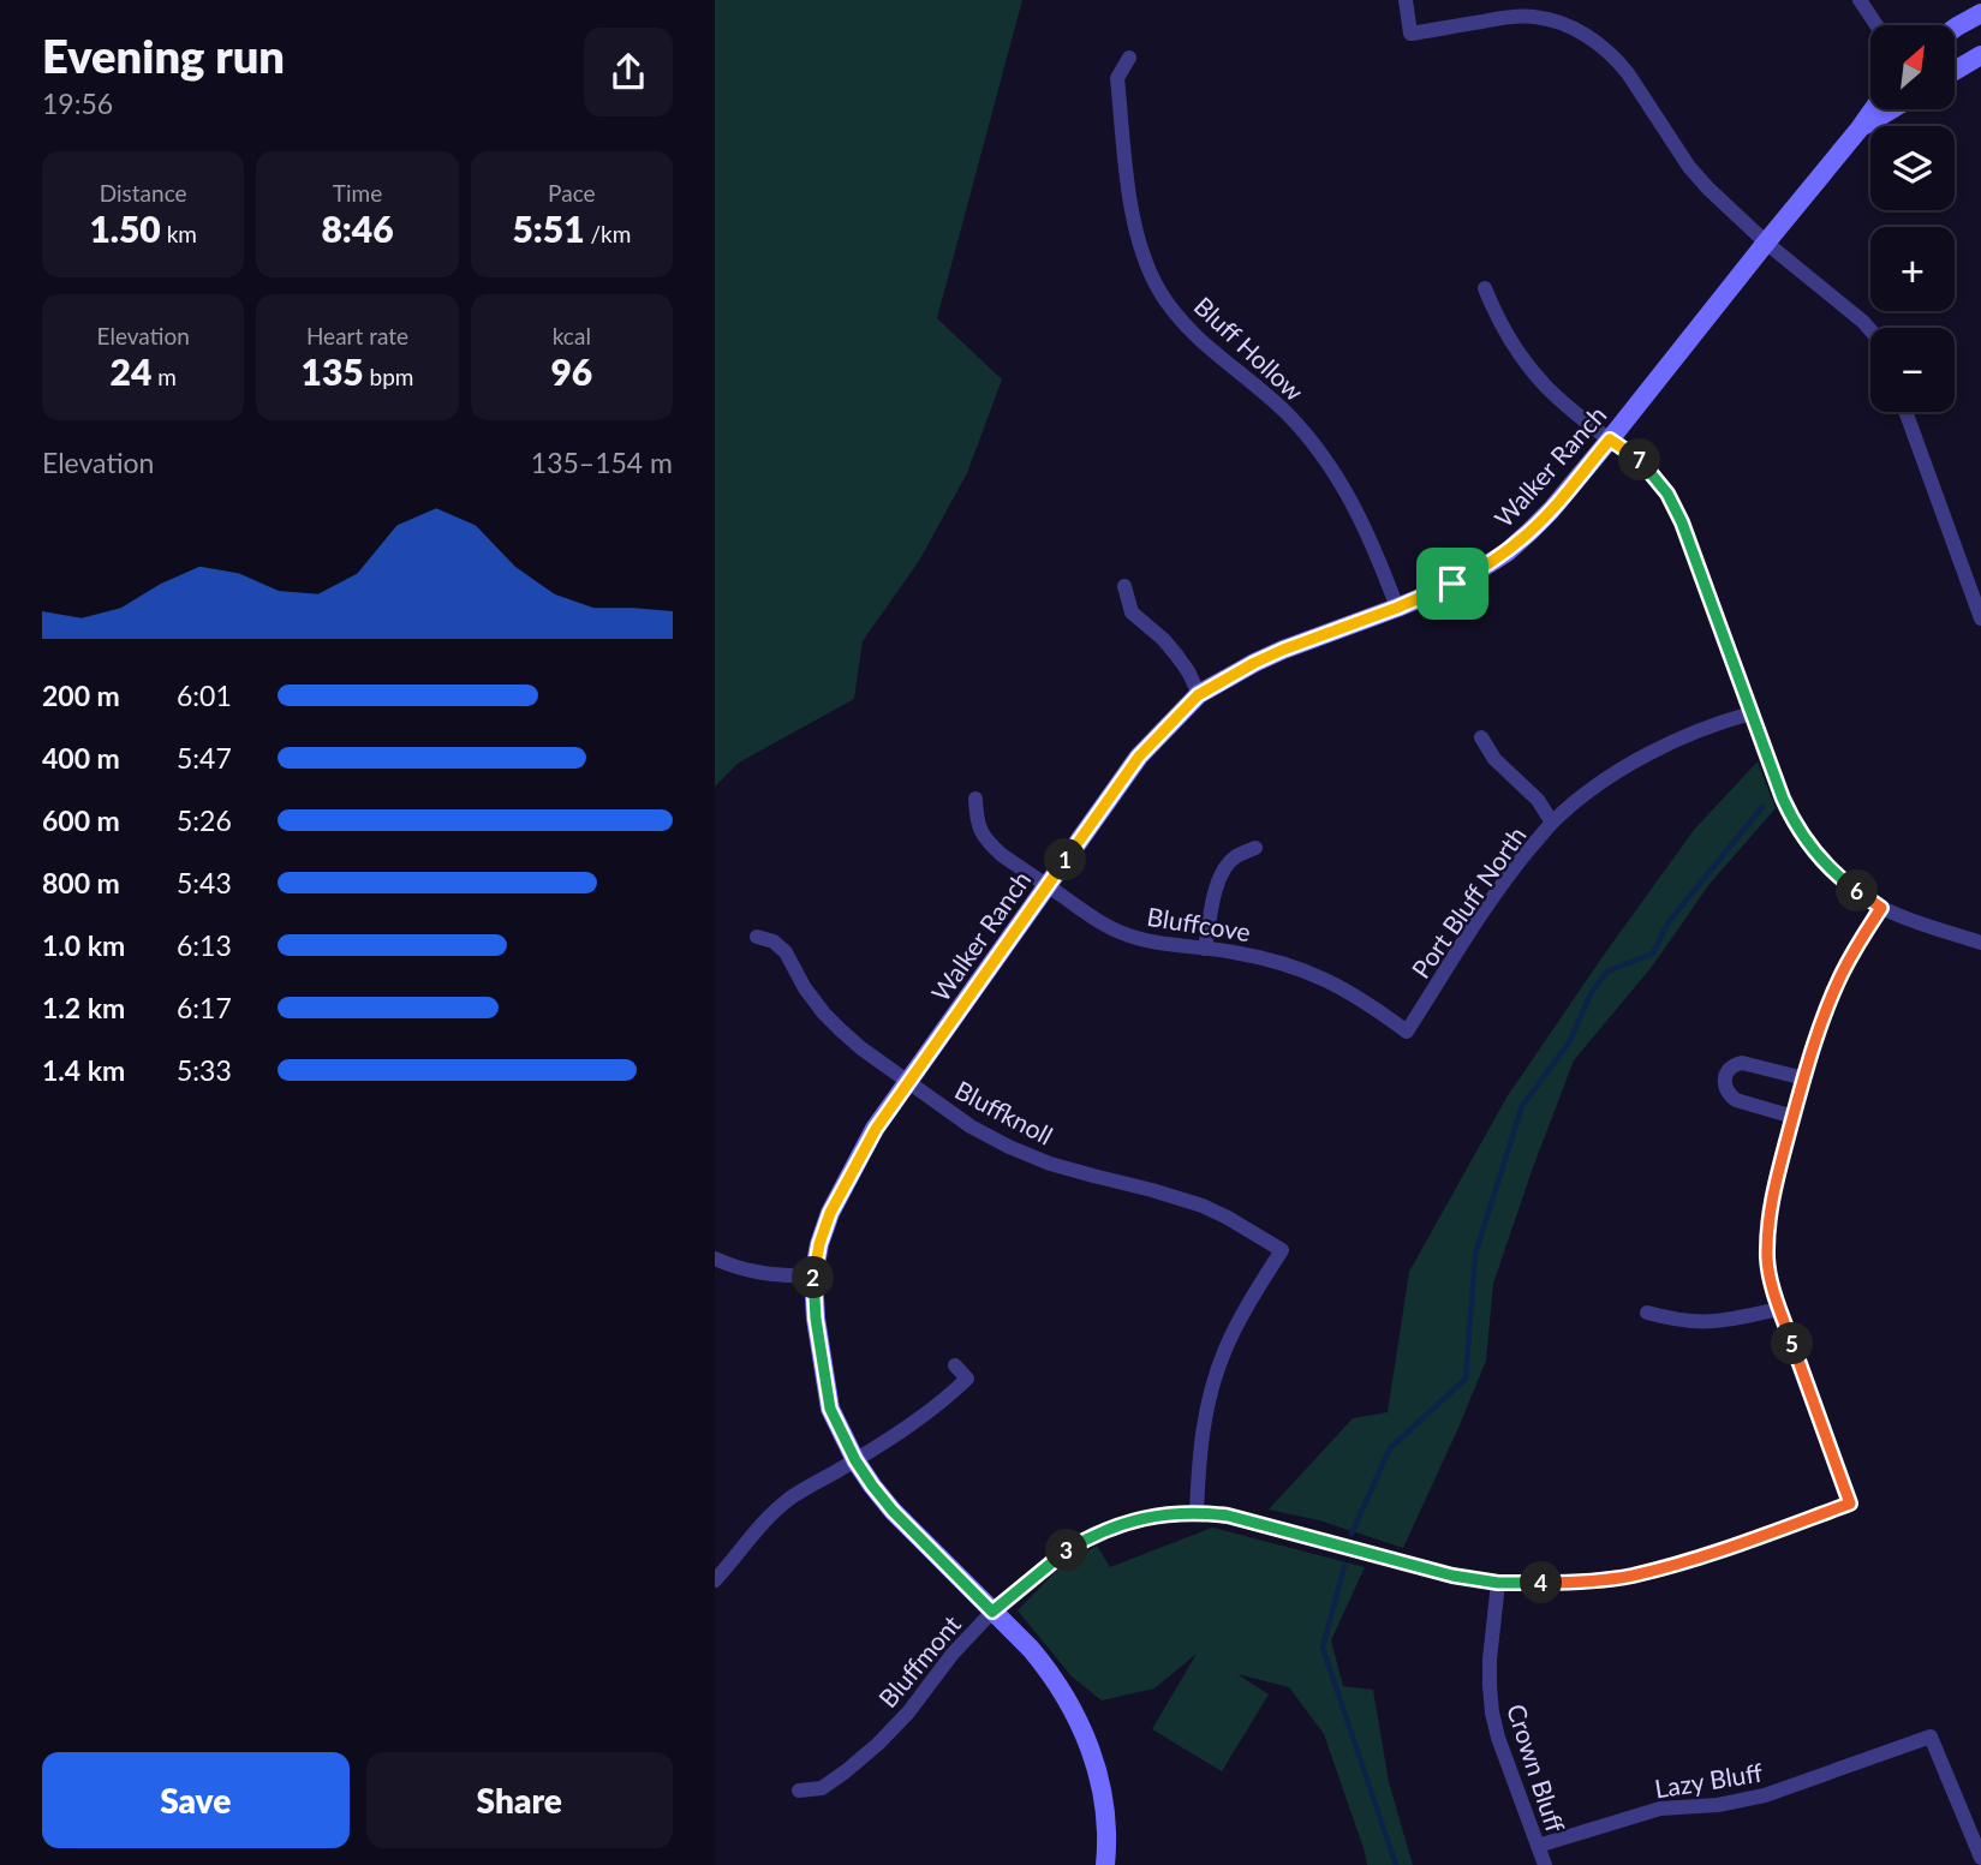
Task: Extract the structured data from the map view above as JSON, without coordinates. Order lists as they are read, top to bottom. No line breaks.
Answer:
{"streets":{"street":["Bluff Hollow","Walker Ranch","Port Bluff North","Bluffcove","Bluffknoll","Bluffmont","Crown Bluff","Lazy Bluff"]},"crossings":[["Bluff Hollow","Walker Ranch"],["Walker Ranch","Bluffcove"],["Walker Ranch","Bluffknoll"],["Walker Ranch","Bluffmont"],["Port Bluff North","Bluffcove"],["Bluffknoll","Bluffmont"],["Bluffmont","Crown Bluff"],["Crown Bluff","Lazy Bluff"]],"north":"top right","page":{"heading":["Evening run","19:56"],"map_buttons":["+","−"],"stats":[["Distance","1.50 km"],["Time","8:46"],["Pace","5:51 /km"],["Elevation","24 m"],["Heart rate","135 bpm"],["kcal","96"]],"chart":["Elevation","135–154 m"],"pins":["7","1","6","2","5","3","4"],"list":[{"name":"200 m","note":"6:01"},{"name":"400 m","note":"5:47"},{"name":"600 m","note":"5:26"},{"name":"800 m","note":"5:43"},{"name":"1.0 km","note":"6:13"},{"name":"1.2 km","note":"6:17"},{"name":"1.4 km","note":"5:33"}],"buttons":["Save","Share"]}}
